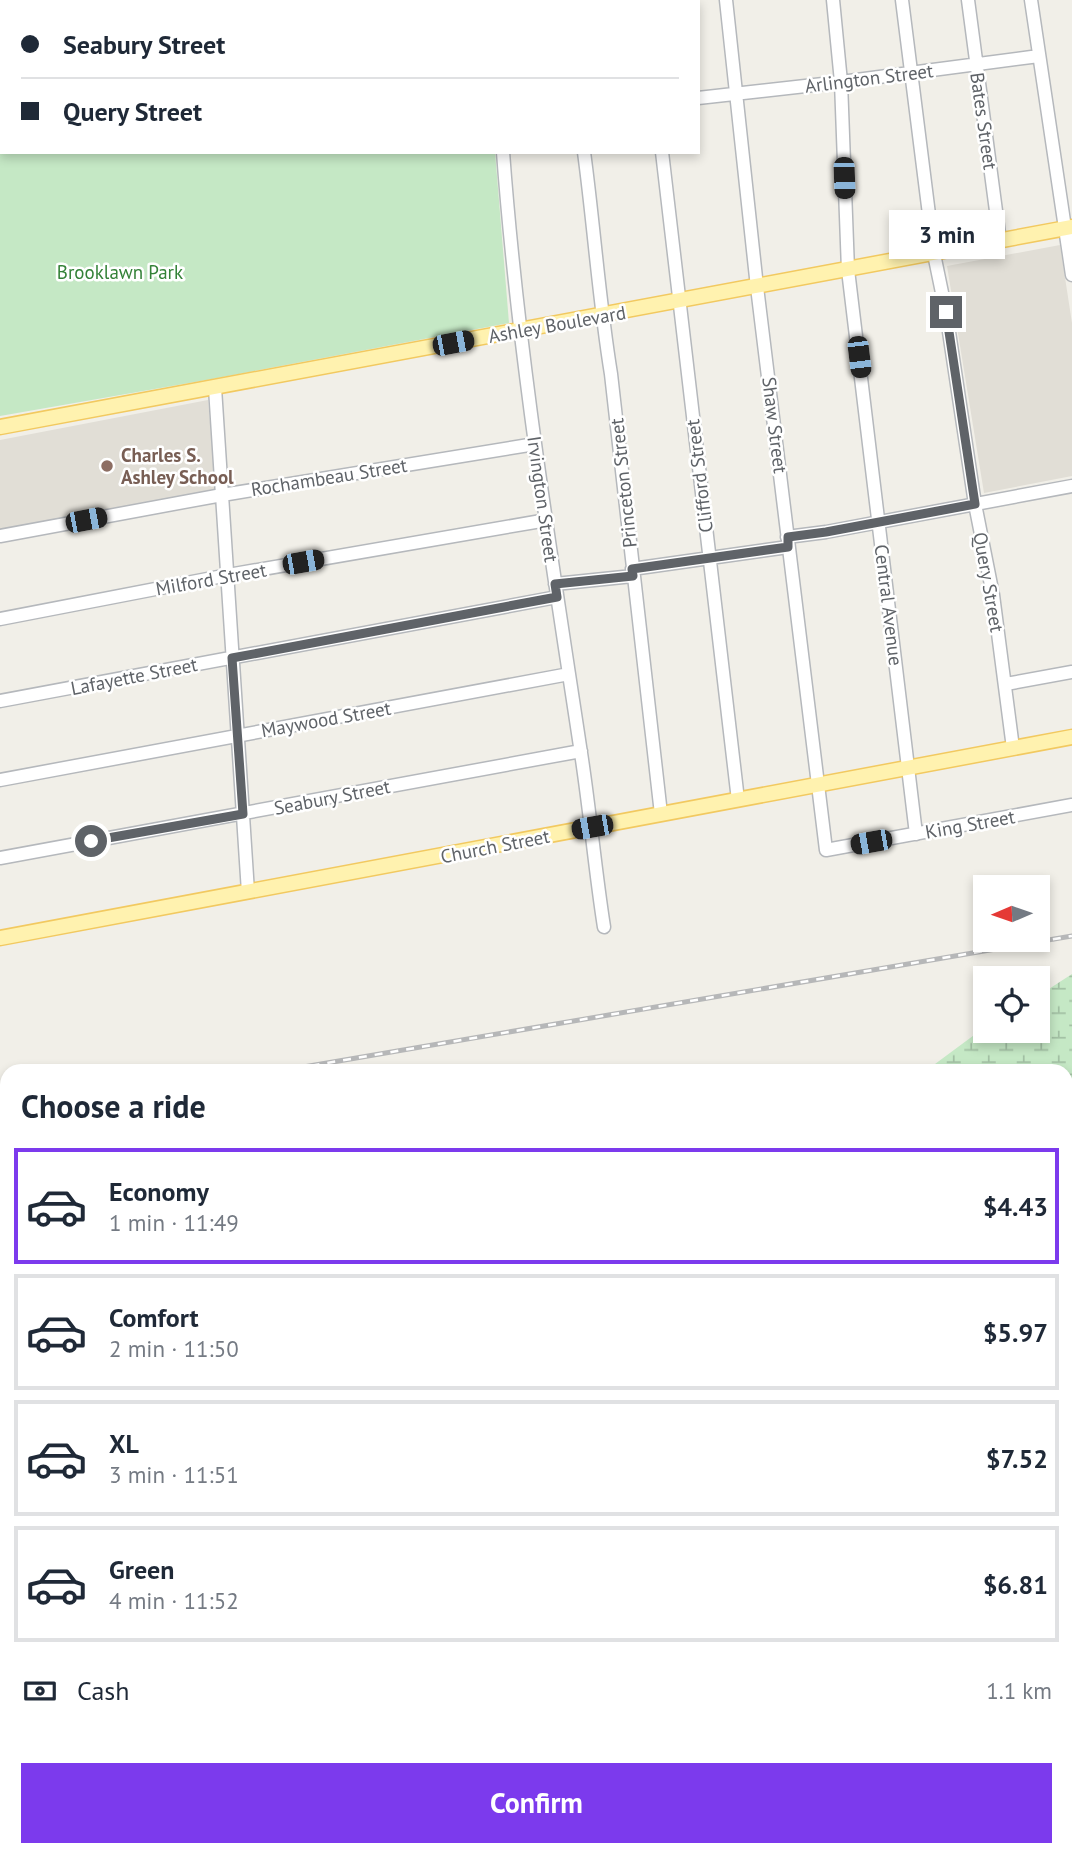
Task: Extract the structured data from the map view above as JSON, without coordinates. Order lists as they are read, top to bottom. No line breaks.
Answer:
{"streets":{"main road":["Ashley Boulevard","Church Street"],"street":["Arlington Street","Bates Street","Shaw Street","Clifford Street","Rochambeau Street","Princeton Street","Irvington Street","Milford Street","Query Street","Central Avenue","Lafayette Street","Maywood Street","Seabury Street","King Street"]},"crossings":[["Arlington Street","Bates Street"],["Arlington Street","Shaw Street"],["Arlington Street","Query Street"],["Arlington Street","Central Avenue"],["Bates Street","Ashley Boulevard"],["Ashley Boulevard","Shaw Street"],["Ashley Boulevard","Clifford Street"],["Ashley Boulevard","Princeton Street"],["Ashley Boulevard","Irvington Street"],["Ashley Boulevard","Query Street"],["Ashley Boulevard","Central Avenue"],["Shaw Street","Lafayette Street"],["Shaw Street","King Street"],["Shaw Street","Church Street"],["Clifford Street","Lafayette Street"],["Clifford Street","Church Street"],["Rochambeau Street","Irvington Street"],["Princeton Street","Lafayette Street"],["Princeton Street","Church Street"],["Irvington Street","Milford Street"],["Irvington Street","Lafayette Street"],["Irvington Street","Maywood Street"],["Irvington Street","Seabury Street"],["Irvington Street","Church Street"],["Query Street","Lafayette Street"],["Query Street","Church Street"],["Central Avenue","Lafayette Street"],["Central Avenue","King Street"],["Central Avenue","Church Street"]],"parks":["Brooklawn Park"],"places":["Charles S. Ashley School"],"north":"left","page":{"banner":["Seabury Street","Query Street"],"bubble":"3 min","heading":"Choose a ride","list":[{"name":"Economy","note":"1 min · 11:49","value":"$4.43"},{"name":"Comfort","note":"2 min · 11:50","value":"$5.97"},{"name":"XL","note":"3 min · 11:51","value":"$7.52"},{"name":"Green","note":"4 min · 11:52","value":"$6.81"}],"pay":["Cash","1.1 km"],"buttons":"Confirm"}}
